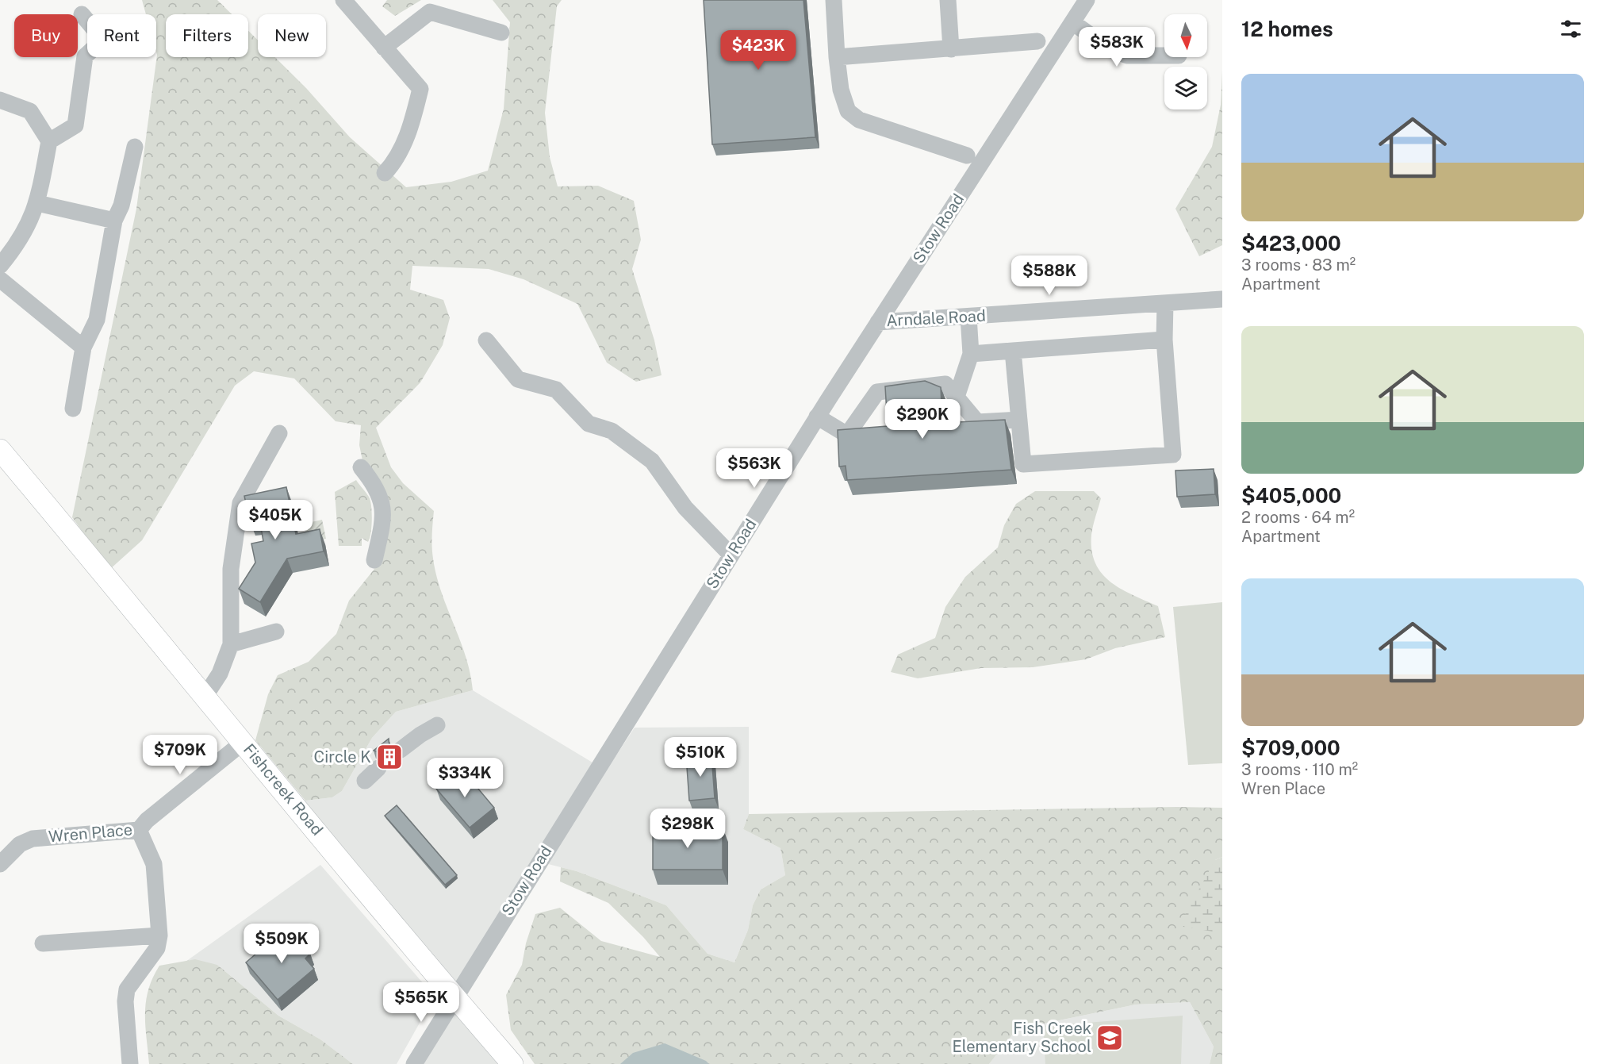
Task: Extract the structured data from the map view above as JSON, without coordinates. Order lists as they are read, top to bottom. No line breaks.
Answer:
{"streets":{"main road":["Fishcreek Road"],"street":["Stow Road","Arndale Road","Wren Place"]},"crossings":[["Stow Road","Arndale Road"],["Stow Road","Fishcreek Road"],["Fishcreek Road","Wren Place"]],"places":{"building":["Circle K"],"school or university":["Fish Creek Elementary School"]},"north":"bottom","page":{"heading":"12 homes","chip":["Buy","Rent","Filters","New"],"price":["$583K","$423K","$588K","$290K","$563K","$405K","$709K","$510K","$334K","$298K","$509K","$565K"],"list":[{"name":"$423,000","note":"3 rooms · 83 m² · Apartment"},{"name":"$405,000","note":"2 rooms · 64 m² · Apartment"},{"name":"$709,000","note":"3 rooms · 110 m² · Wren Place"}]}}
